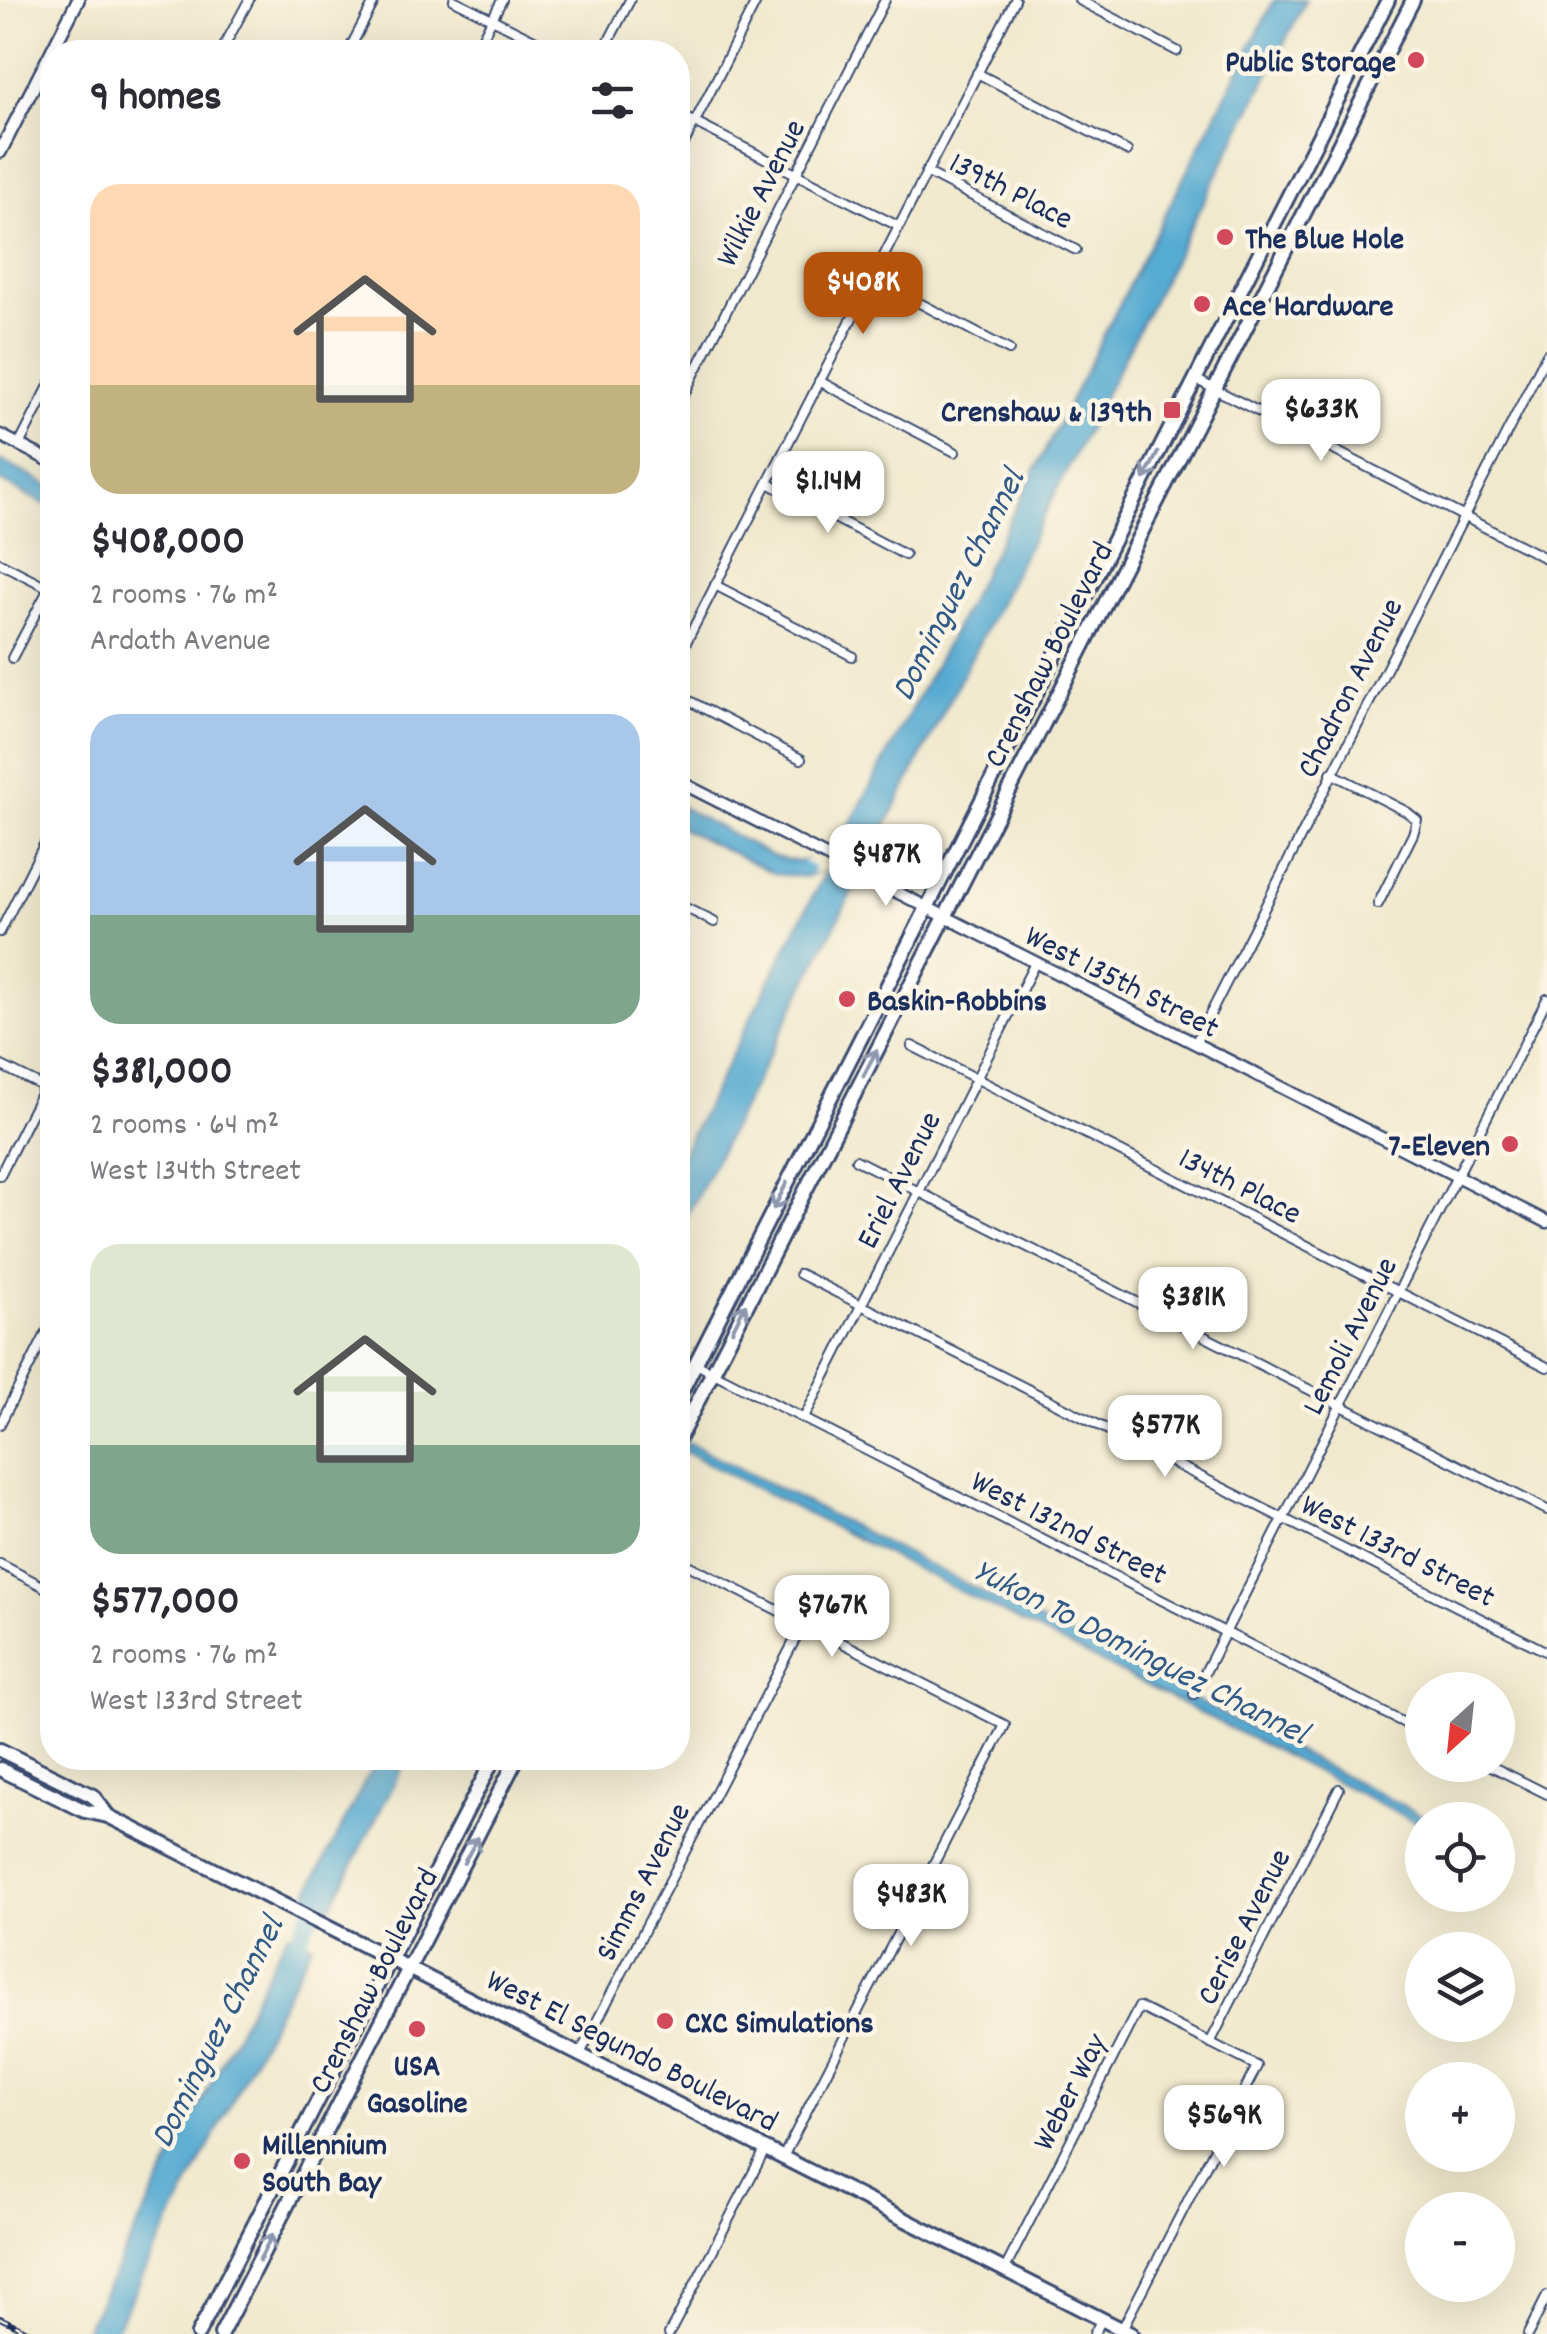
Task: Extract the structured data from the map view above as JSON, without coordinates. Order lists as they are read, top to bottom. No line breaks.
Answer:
{"streets":{"main road":["Crenshaw Boulevard","West El Segundo Boulevard"],"street":["139th Place","Wilkie Avenue","Chadron Avenue","West 135th Street","Eriel Avenue","134th Place","Lemoli Avenue","West 132nd Street","West 133rd Street","Simms Avenue","Cerise Avenue","Weber Way"]},"crossings":[["Crenshaw Boulevard","West 135th Street"],["Crenshaw Boulevard","West 132nd Street"],["Crenshaw Boulevard","West El Segundo Boulevard"],["Chadron Avenue","West 135th Street"],["West 135th Street","Eriel Avenue"],["West 135th Street","Lemoli Avenue"],["Eriel Avenue","134th Place"],["Eriel Avenue","West 132nd Street"],["Eriel Avenue","West 133rd Street"],["134th Place","Lemoli Avenue"],["Lemoli Avenue","West 132nd Street"],["Lemoli Avenue","West 133rd Street"],["Simms Avenue","West El Segundo Boulevard"],["Cerise Avenue","West El Segundo Boulevard"],["Cerise Avenue","Weber Way"],["West El Segundo Boulevard","Weber Way"]],"water":["Dominguez Channel","Yukon To Dominguez Channel"],"places":{"other":["Public Storage","The Blue Hole","Ace Hardware","Baskin-Robbins","7-Eleven","CXC Simulations","USA Gasoline","Millennium South Bay"],"transit":["Crenshaw & 139th"]},"north":"bottom left","page":{"heading":"9 homes","list":[{"name":"$408,000","note":"2 rooms · 76 m² · Ardath Avenue"},{"name":"$381,000","note":"2 rooms · 64 m² · West 134th Street"},{"name":"$577,000","note":"2 rooms · 76 m² · West 133rd Street"}],"price":["$408K","$633K","$1.14M","$487K","$381K","$577K","$767K","$483K","$569K"],"map_buttons":["+","−"]}}
